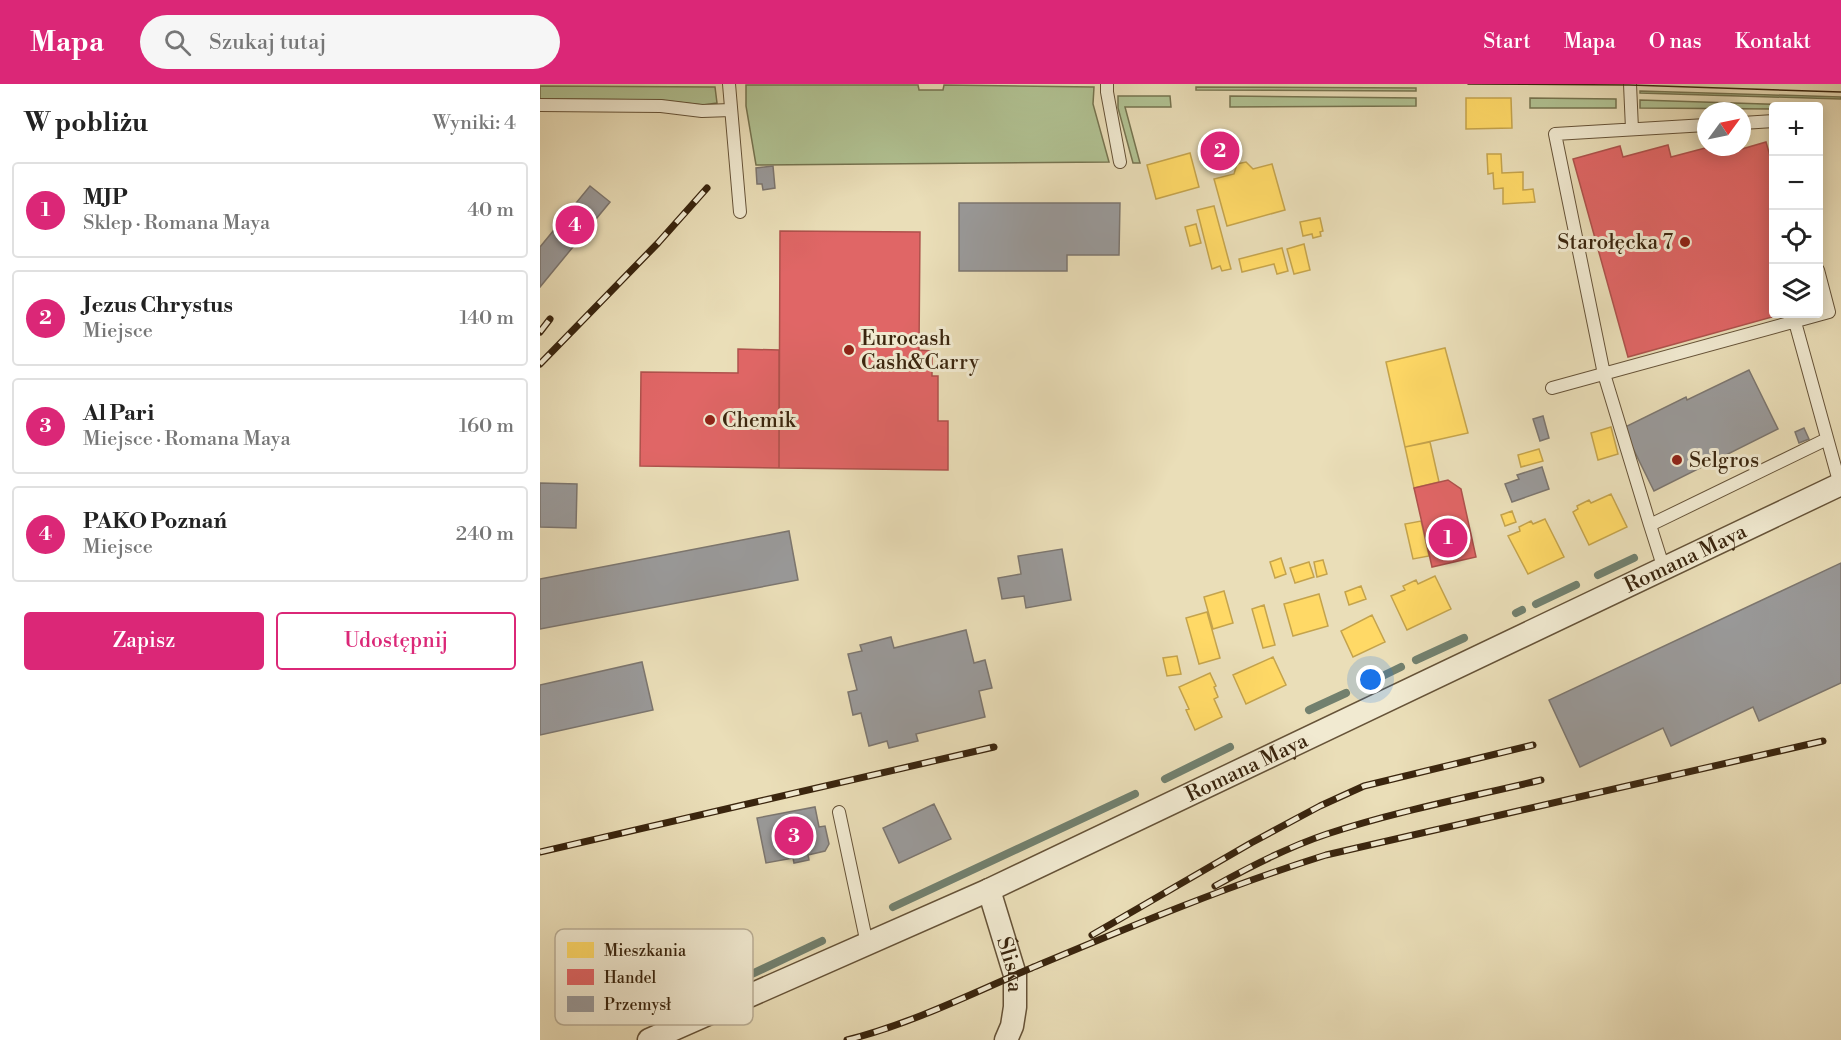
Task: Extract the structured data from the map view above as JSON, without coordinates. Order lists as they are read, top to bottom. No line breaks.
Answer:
{"streets":{"street":["Romana Maya","Śliska"]},"crossings":[["Romana Maya","Śliska"]],"places":["Starołęcka 7","Eurocash Cash&Carry","Chemik","Selgros"],"legend":["Mieszkania","Handel","Przemysł"],"north":"top right","page":{"header":"Mapa","search":"Szukaj tutaj","nav":["Start","Mapa","O nas","Kontakt"],"heading":["W pobliżu","Wyniki: 4"],"map_buttons":["+","−"],"pins":["2","4","1","3"],"list":[{"mark":"1","name":"MJP","note":"Sklep · Romana Maya","value":"40 m"},{"mark":"2","name":"Jezus Chrystus","note":"Miejsce","value":"140 m"},{"mark":"3","name":"Al Pari","note":"Miejsce · Romana Maya","value":"160 m"},{"mark":"4","name":"PAKO Poznań","note":"Miejsce","value":"240 m"}],"buttons":["Zapisz","Udostępnij"]}}
